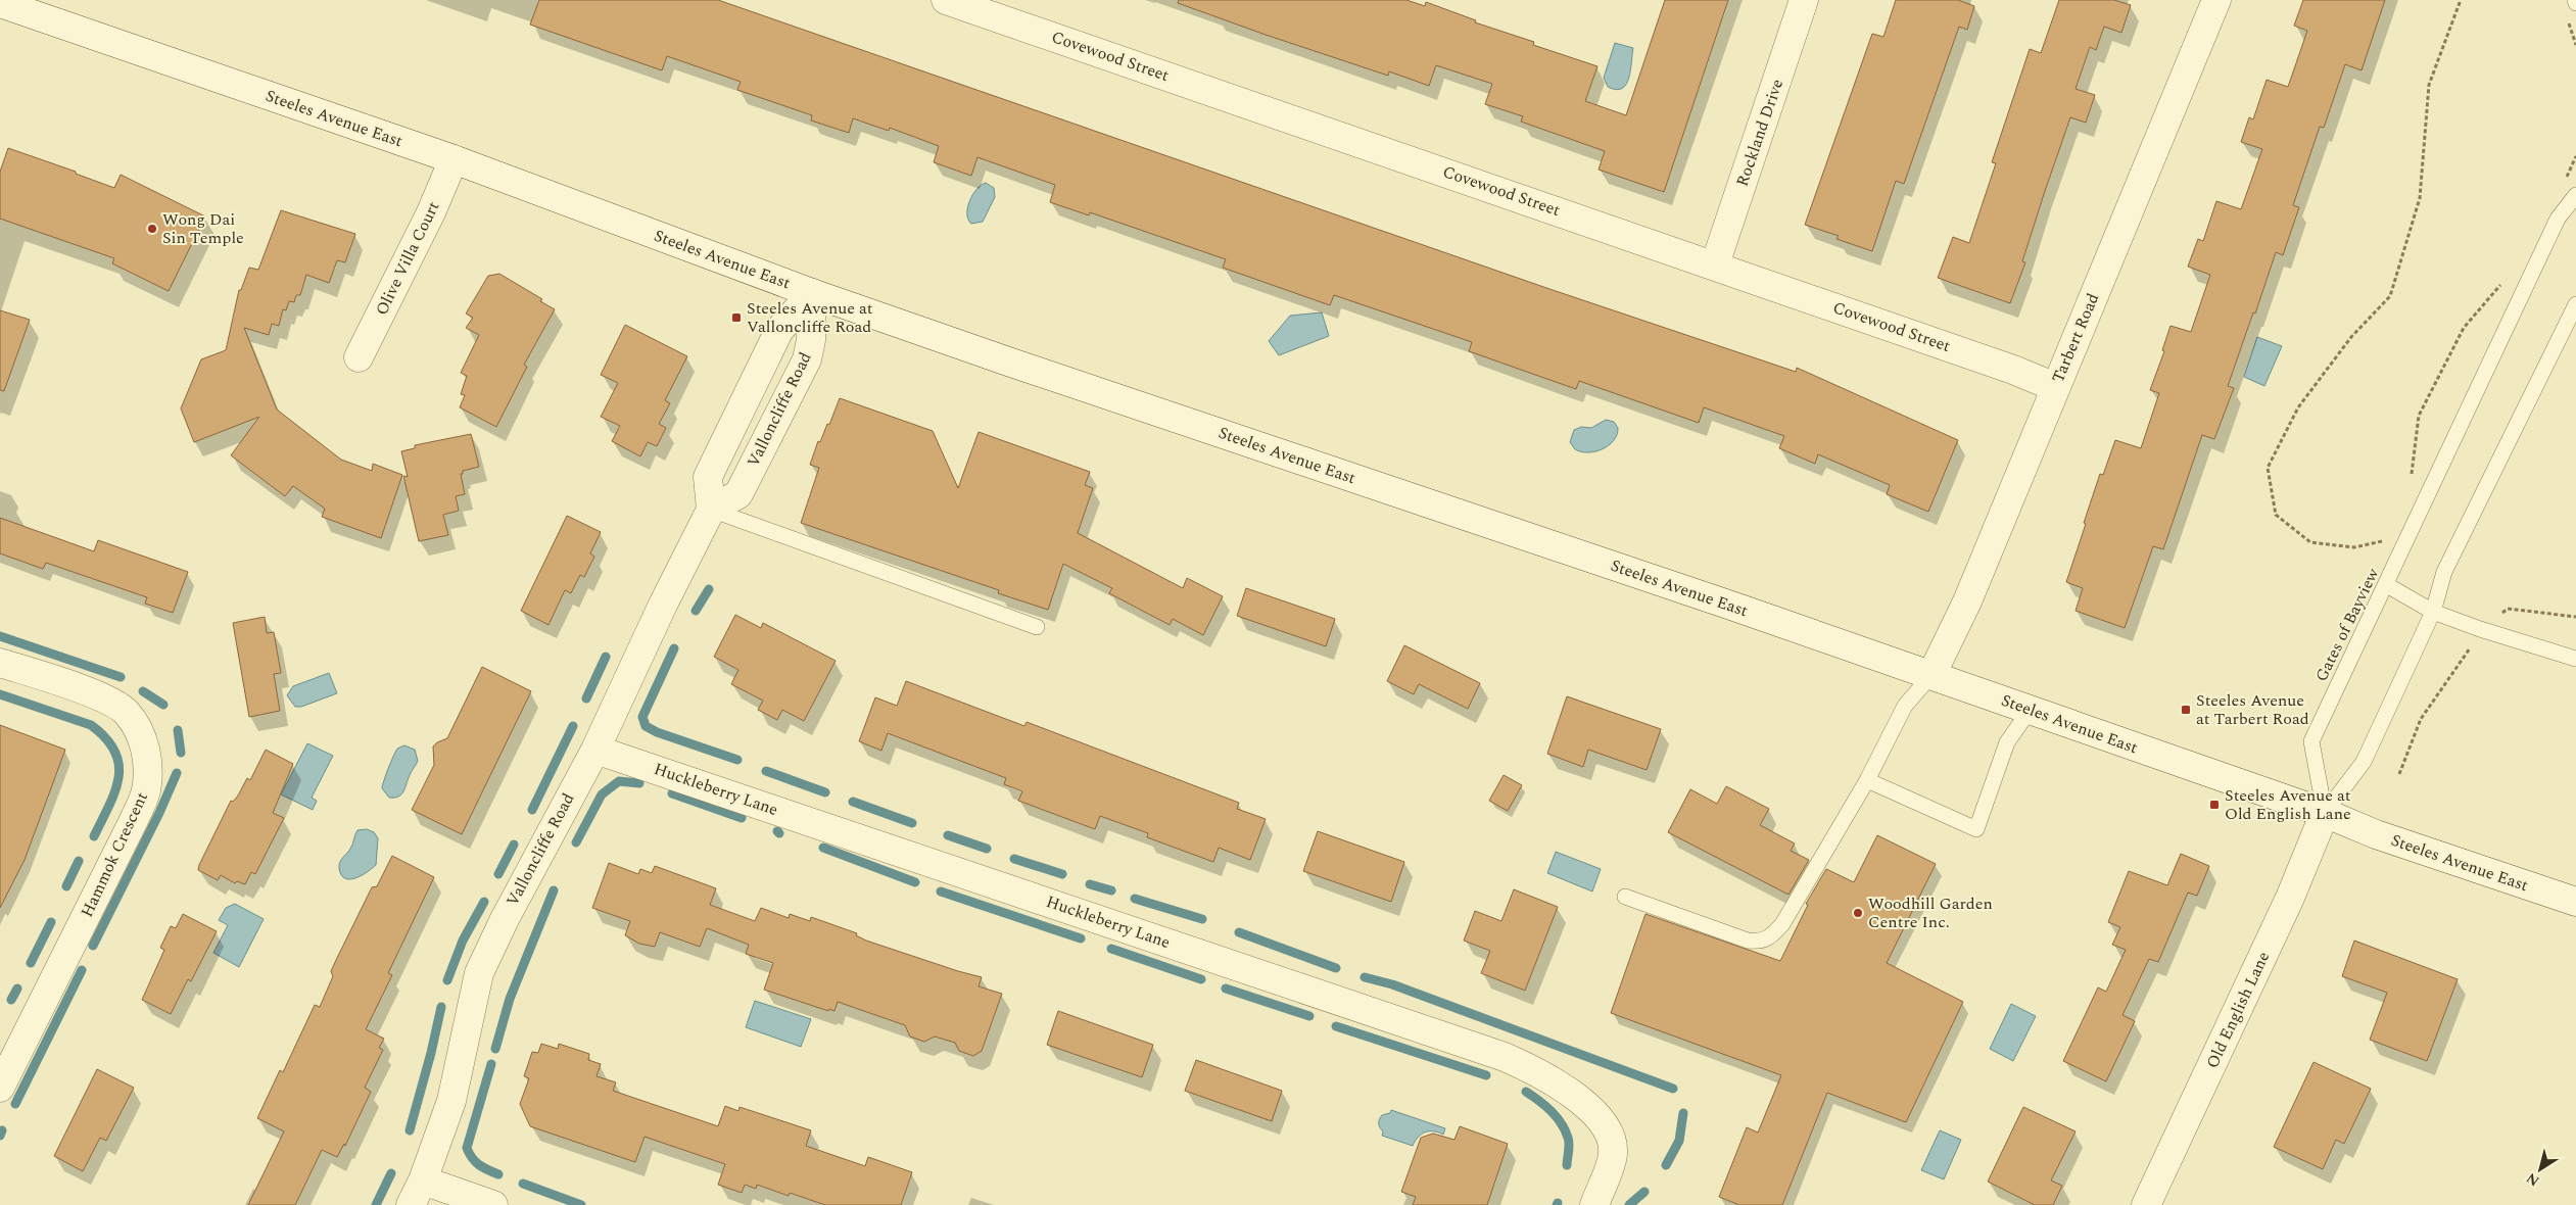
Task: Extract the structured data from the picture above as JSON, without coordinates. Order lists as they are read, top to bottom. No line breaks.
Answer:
{"streets":{"street":["Covewood Street","Steeles Avenue East","Rockland Drive","Olive Villa Court","Tarbert Road","Valloncliffe Road","Huckleberry Lane","Hammok Crescent","Old English Lane"],"lane":["Gates of Bayview"]},"crossings":[["Covewood Street","Rockland Drive"],["Covewood Street","Tarbert Road"],["Steeles Avenue East","Olive Villa Court"],["Steeles Avenue East","Tarbert Road"],["Steeles Avenue East","Valloncliffe Road"],["Steeles Avenue East","Gates of Bayview"],["Steeles Avenue East","Old English Lane"],["Valloncliffe Road","Huckleberry Lane"],["Gates of Bayview","Old English Lane"]],"places":{"other":["Wong Dai Sin Temple","Woodhill Garden Centre Inc."],"transit":["Steeles Avenue at Valloncliffe Road","Steeles Avenue at Tarbert Road","Steeles Avenue at Old English Lane"]},"north":"bottom left"}
